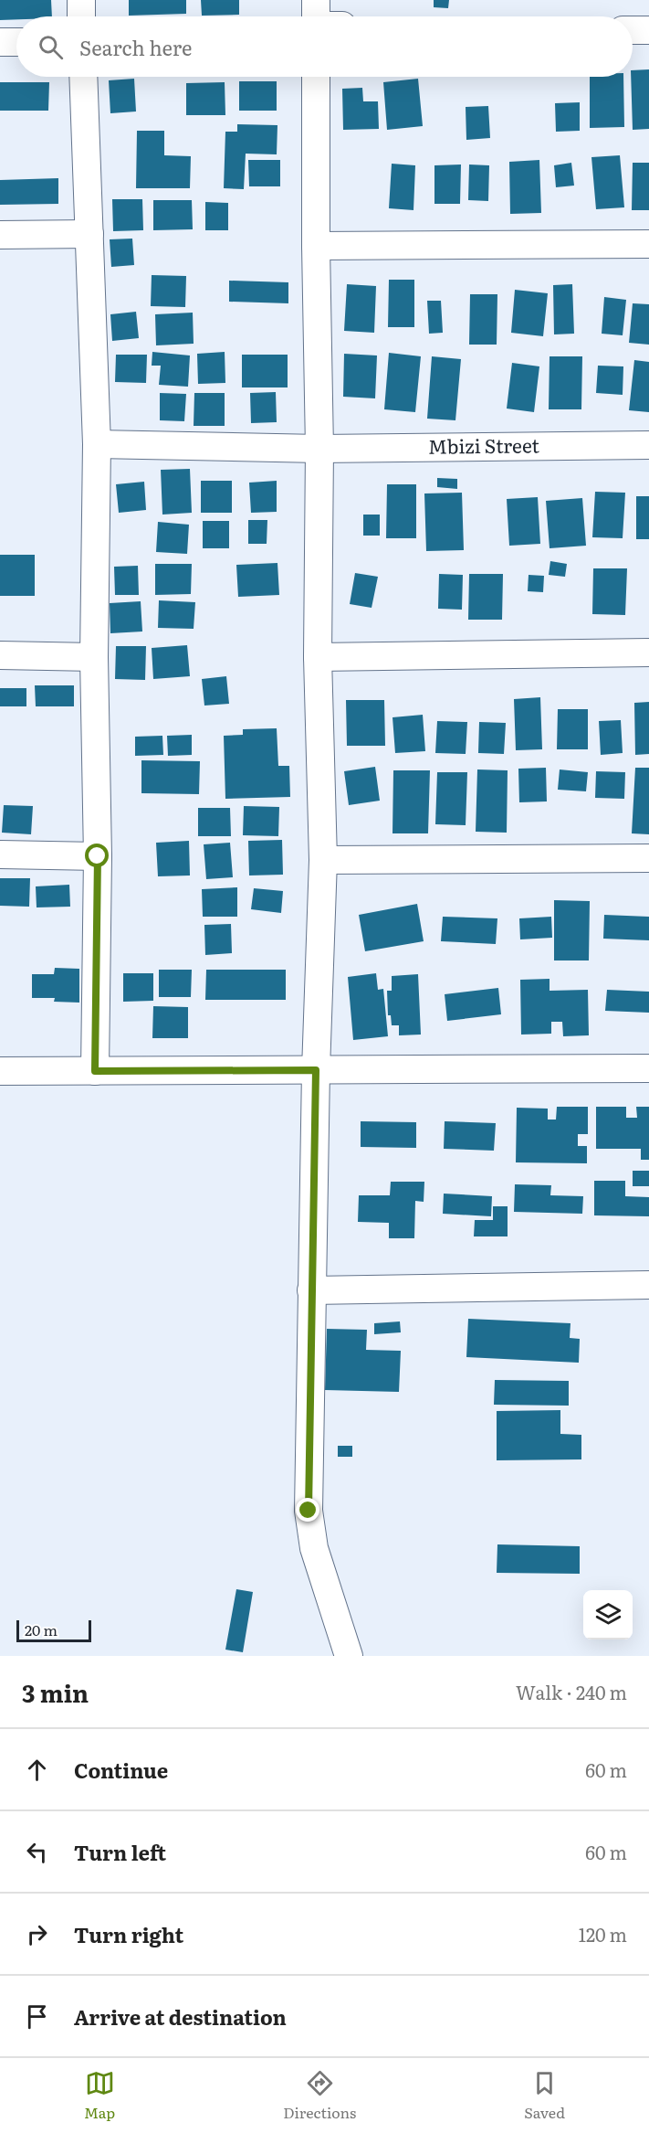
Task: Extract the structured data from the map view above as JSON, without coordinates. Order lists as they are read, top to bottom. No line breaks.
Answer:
{"streets":{"street":["Mbizi Street"]},"scale_bar":"20 m","page":{"search":"Search here","scale":"20 m","heading":["3 min","Walk · 240 m"],"list":[["Continue","60 m"],["Turn left","60 m"],["Turn right","120 m"],"Arrive at destination"],"nav":["Map","Directions","Saved"]}}
